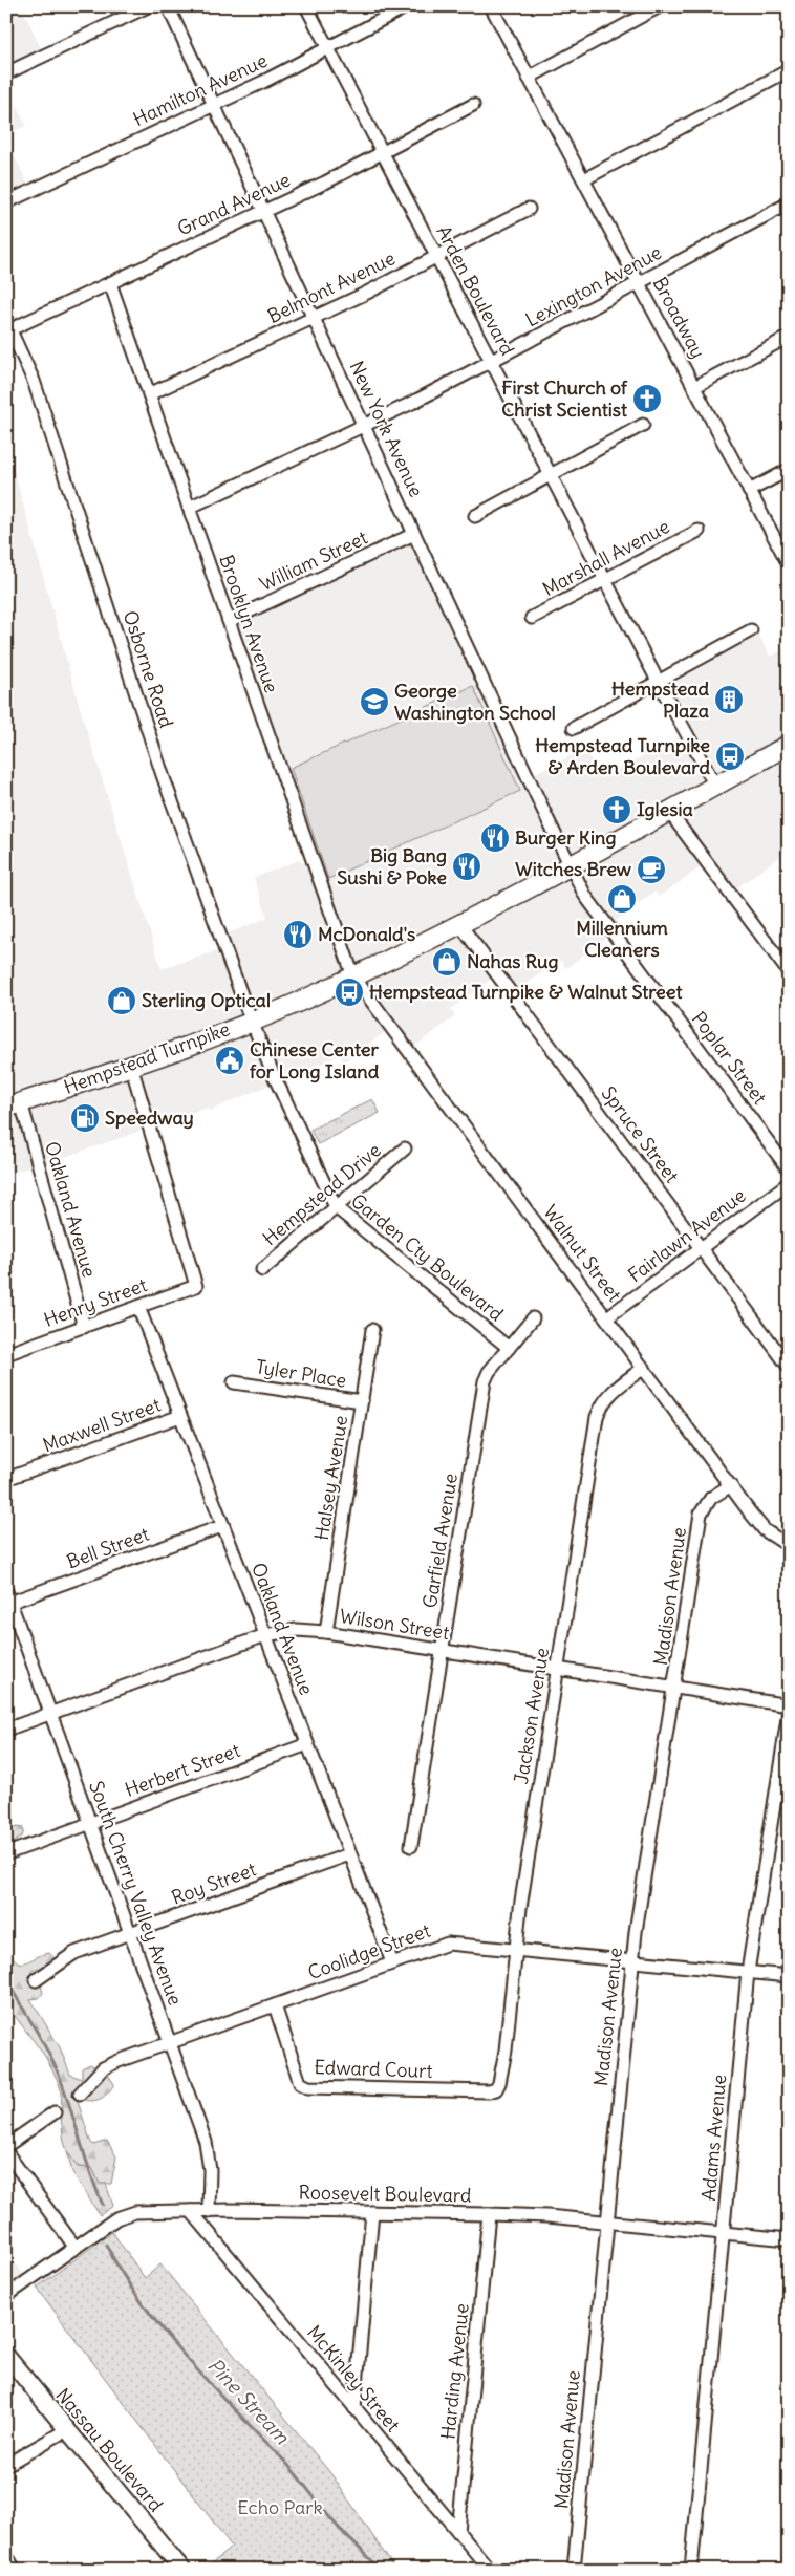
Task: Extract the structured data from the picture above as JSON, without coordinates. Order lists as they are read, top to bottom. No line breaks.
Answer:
{"streets":{"main road":["Hempstead Turnpike","Nassau Boulevard"],"street":["Hamilton Avenue","Grand Avenue","Lexington Avenue","Belmont Avenue","Arden Boulevard","Broadway","New York Avenue","Marshall Avenue","William Street","Brooklyn Avenue","Osborne Road","Poplar Street","Spruce Street","Hempstead Drive","Oakland Avenue","Fairlawn Avenue","Walnut Street","Garden Cty Boulevard","Henry Street","Tyler Place","Maxwell Street","Halsey Avenue","Garfield Avenue","Bell Street","Madison Avenue","Wilson Street","Jackson Avenue","Herbert Street","Roy Street","South Cherry Valley Avenue","Coolidge Street","Edward Court","Adams Avenue","Roosevelt Boulevard","Harding Avenue","McKinley Street"]},"crossings":[["Hamilton Avenue","Arden Boulevard"],["Hamilton Avenue","New York Avenue"],["Grand Avenue","Arden Boulevard"],["Grand Avenue","New York Avenue"],["Grand Avenue","Brooklyn Avenue"],["Grand Avenue","Osborne Road"],["Lexington Avenue","Arden Boulevard"],["Lexington Avenue","Broadway"],["Lexington Avenue","New York Avenue"],["Lexington Avenue","Brooklyn Avenue"],["Belmont Avenue","Arden Boulevard"],["Belmont Avenue","New York Avenue"],["Belmont Avenue","Brooklyn Avenue"],["Arden Boulevard","Marshall Avenue"],["Arden Boulevard","Hempstead Turnpike"],["New York Avenue","William Street"],["New York Avenue","Hempstead Turnpike"],["New York Avenue","Poplar Street"],["William Street","Brooklyn Avenue"],["Brooklyn Avenue","Hempstead Turnpike"],["Brooklyn Avenue","Walnut Street"],["Osborne Road","Hempstead Turnpike"],["Osborne Road","Garden Cty Boulevard"],["Hempstead Turnpike","Poplar Street"],["Hempstead Turnpike","Spruce Street"],["Hempstead Turnpike","Oakland Avenue"],["Hempstead Turnpike","Walnut Street"],["Hempstead Turnpike","Garden Cty Boulevard"],["Hempstead Turnpike","Henry Street"],["Spruce Street","Fairlawn Avenue"],["Hempstead Drive","Garden Cty Boulevard"],["Oakland Avenue","Henry Street"],["Oakland Avenue","Maxwell Street"],["Oakland Avenue","Bell Street"],["Oakland Avenue","Wilson Street"],["Oakland Avenue","Herbert Street"],["Oakland Avenue","Roy Street"],["Oakland Avenue","Coolidge Street"],["Fairlawn Avenue","Walnut Street"],["Walnut Street","Madison Avenue"],["Walnut Street","Jackson Avenue"],["Garden Cty Boulevard","Garfield Avenue"],["Tyler Place","Halsey Avenue"],["Halsey Avenue","Wilson Street"],["Garfield Avenue","Wilson Street"],["Bell Street","South Cherry Valley Avenue"],["Madison Avenue","Wilson Street"],["Madison Avenue","Coolidge Street"],["Madison Avenue","Roosevelt Boulevard"],["Wilson Street","Jackson Avenue"],["Wilson Street","South Cherry Valley Avenue"],["Jackson Avenue","Coolidge Street"],["Jackson Avenue","Edward Court"],["Herbert Street","South Cherry Valley Avenue"],["Roy Street","South Cherry Valley Avenue"],["South Cherry Valley Avenue","Coolidge Street"],["South Cherry Valley Avenue","Roosevelt Boulevard"],["Coolidge Street","Edward Court"],["Coolidge Street","Adams Avenue"],["Adams Avenue","Roosevelt Boulevard"],["Roosevelt Boulevard","Harding Avenue"],["Roosevelt Boulevard","McKinley Street"],["Harding Avenue","McKinley Street"]],"water":["Pine Stream"],"parks":["Echo Park"],"places":{"church":["First Church of Christ Scientist","Iglesia"],"building":["Hempstead Plaza"],"school or university":["George Washington School"],"bus stop":["Hempstead Turnpike & Arden Boulevard","Hempstead Turnpike & Walnut Street"],"restaurant":["Burger King","Big Bang Sushi & Poke","McDonald's"],"cafe":["Witches Brew"],"shop":["Millennium Cleaners","Nahas Rug","Sterling Optical"],"public building":["Chinese Center for Long Island"],"fuel station":["Speedway"]}}
